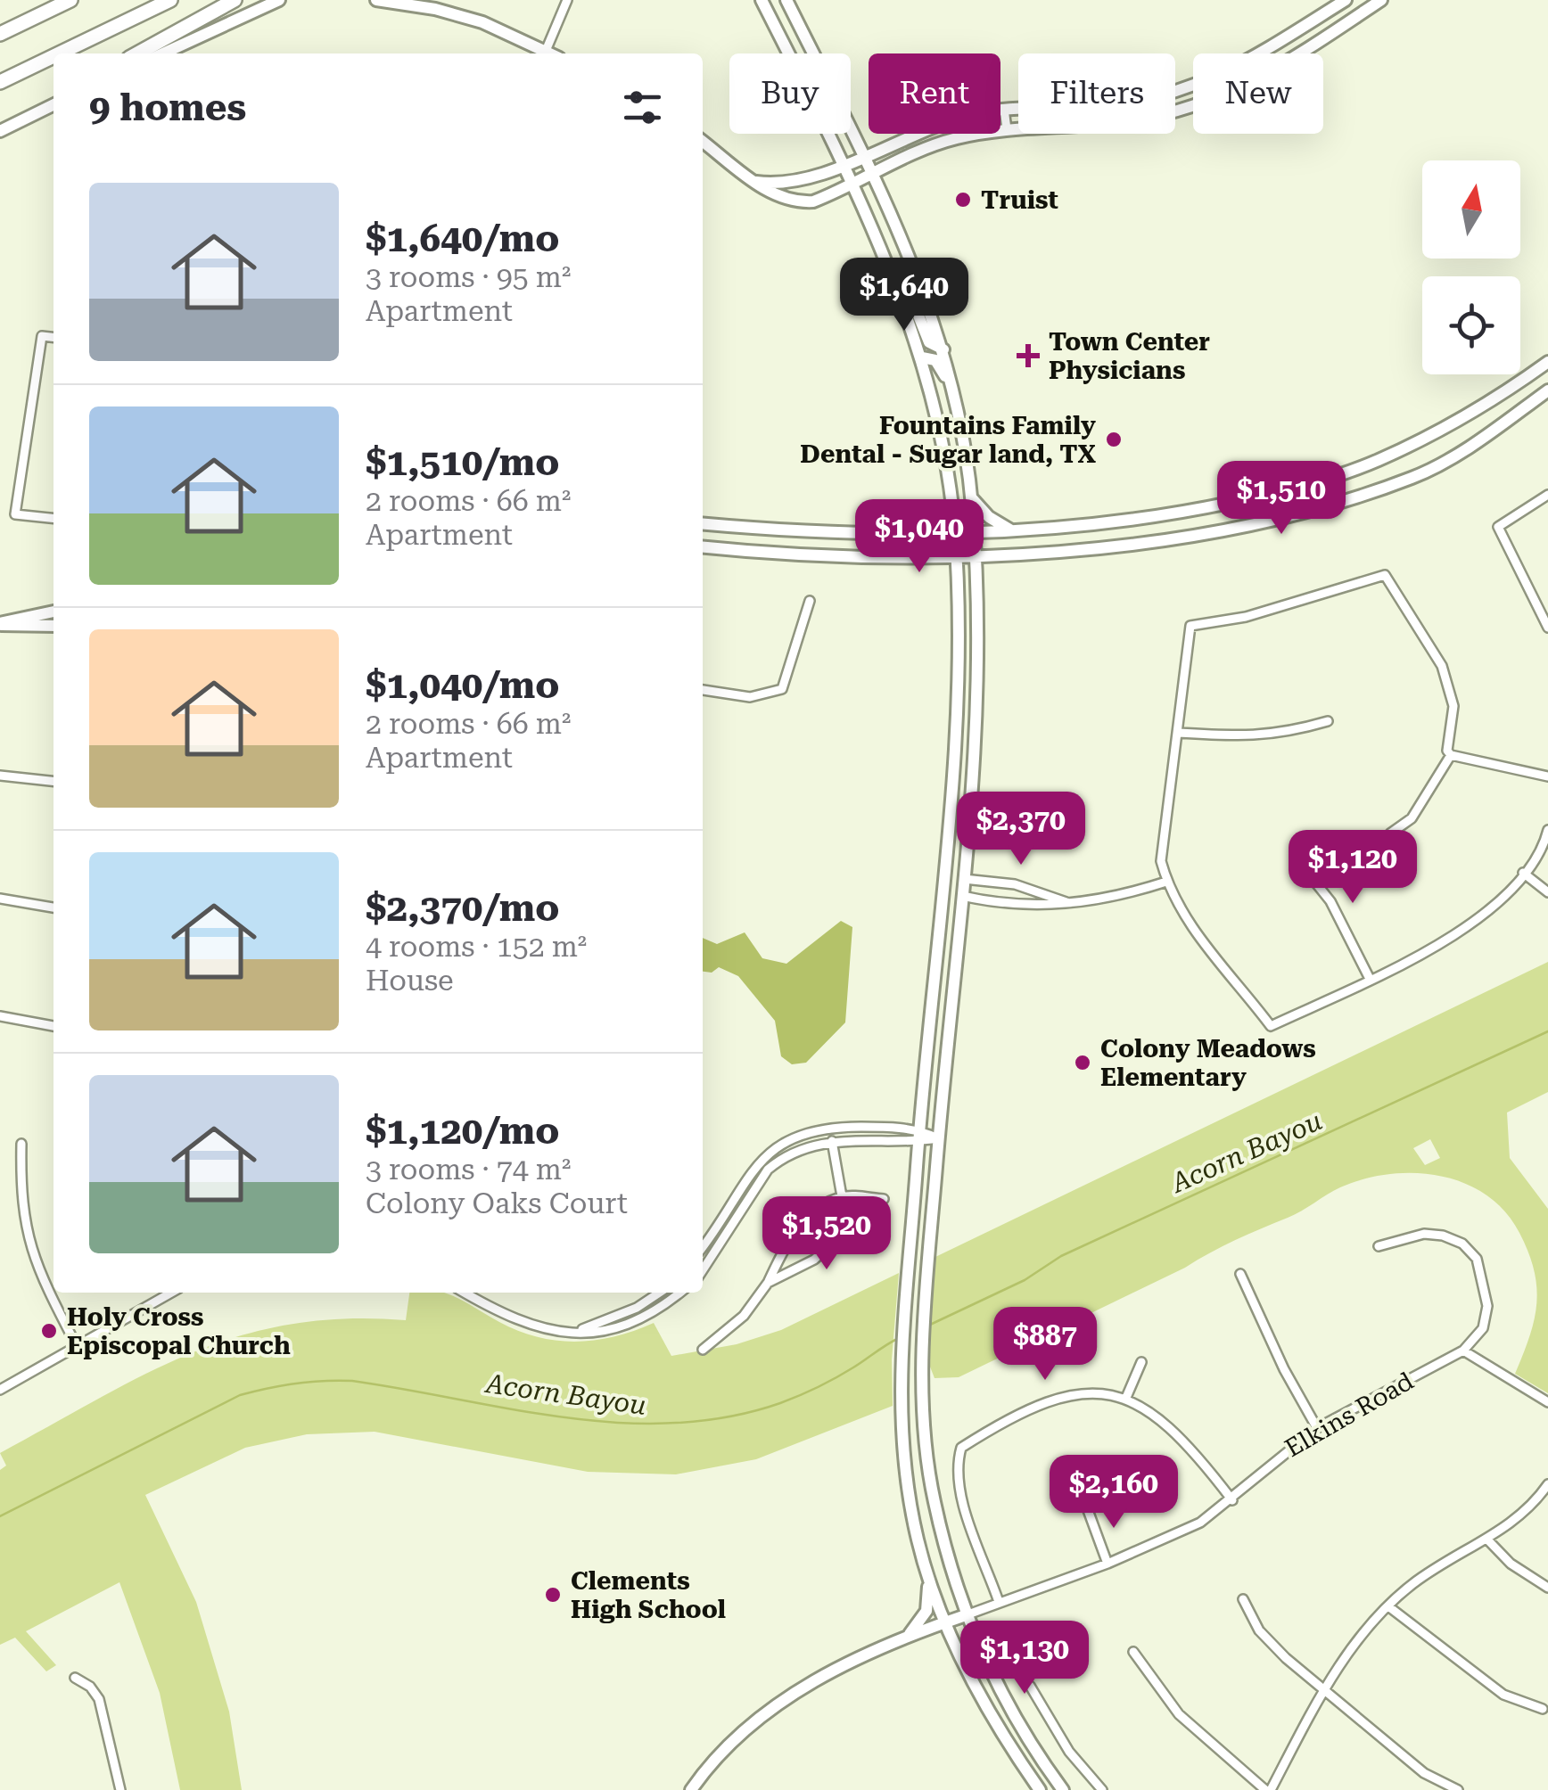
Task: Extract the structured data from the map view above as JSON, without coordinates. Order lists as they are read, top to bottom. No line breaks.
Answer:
{"streets":{"main road":["Elkins Road"]},"water":["Acorn Bayou"],"places":{"other":["Truist","Fountains Family Dental - Sugar land, TX","Colony Meadows Elementary","Holy Cross Episcopal Church","Clements High School"],"health":["Town Center Physicians"]},"north":"top","page":{"chip":["Buy","Rent","Filters","New"],"heading":"9 homes","list":[{"name":"$1,640/mo","note":"3 rooms · 95 m² · Apartment"},{"name":"$1,510/mo","note":"2 rooms · 66 m² · Apartment"},{"name":"$1,040/mo","note":"2 rooms · 66 m² · Apartment"},{"name":"$2,370/mo","note":"4 rooms · 152 m² · House"},{"name":"$1,120/mo","note":"3 rooms · 74 m² · Colony Oaks Court"}],"price":["$1,640","$1,510","$1,040","$2,370","$1,120","$1,520","$887","$2,160","$1,130"]}}
